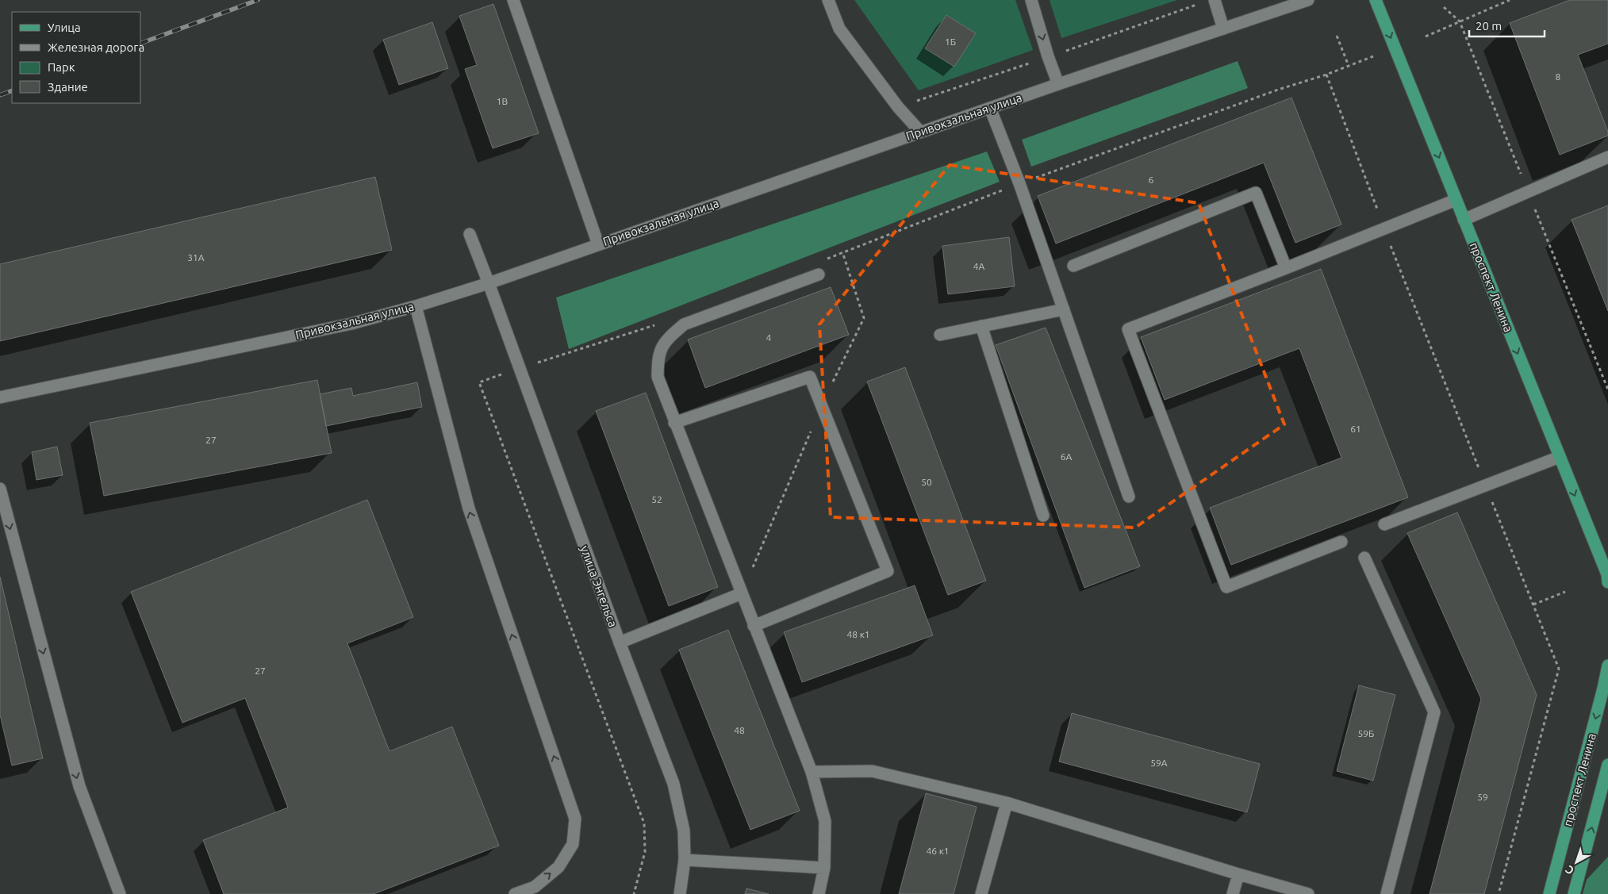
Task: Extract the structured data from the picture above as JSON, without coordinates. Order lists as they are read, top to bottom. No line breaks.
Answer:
{"streets":{"main road":["проспект Ленина"],"street":["Привокзальная улица","улица Энгельса"]},"crossings":[["Привокзальная улица","улица Энгельса"]],"house_numbers":["1Б","8","1В","6","31А","4А","4","61","27","6А","50","52","48 к1","27","48","59Б","59А","59","46 к1"],"legend":["Улица","Железная дорога","Парк","Здание"],"scale_bar":"20 m","north":"bottom left"}
